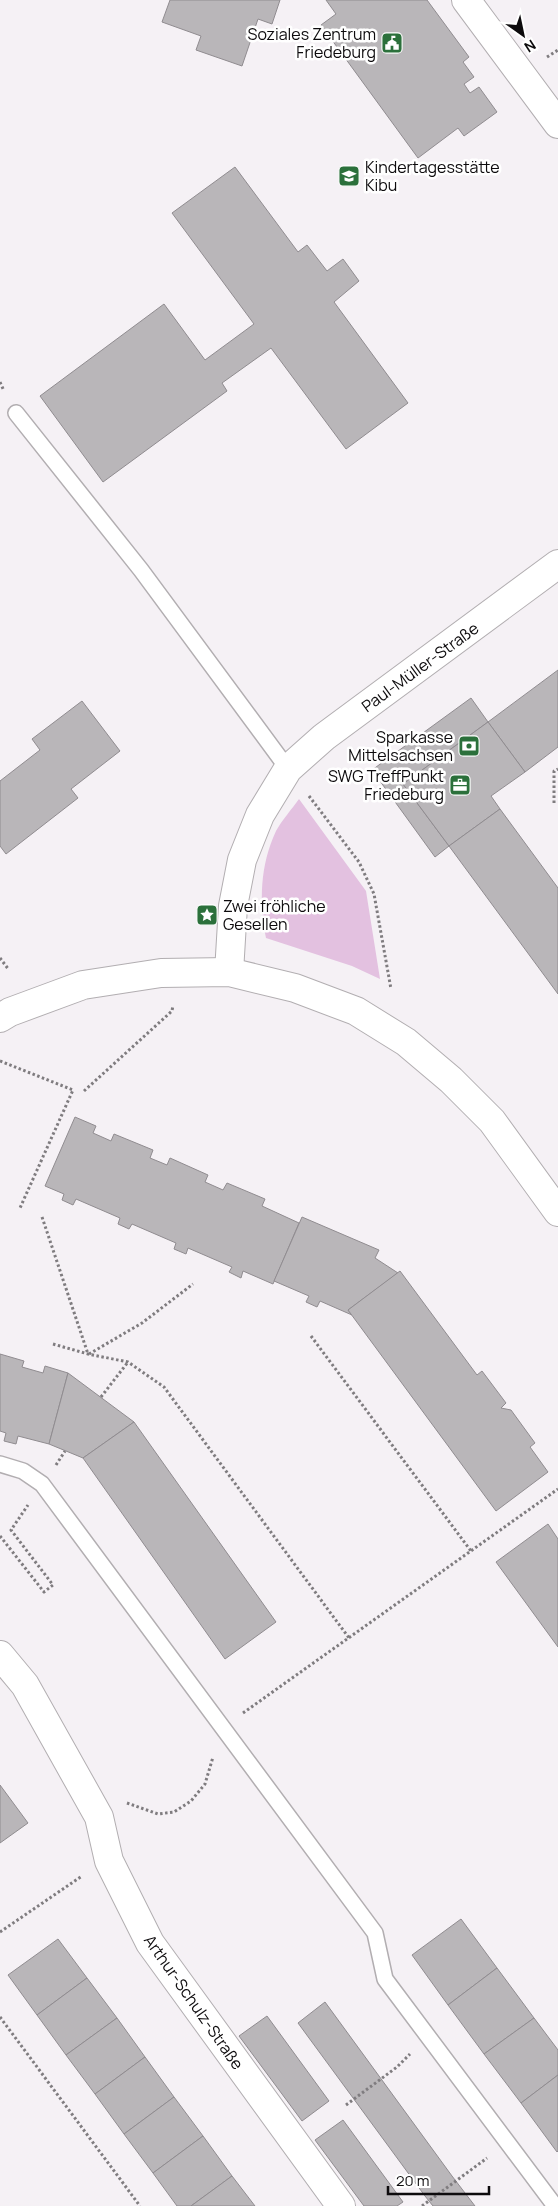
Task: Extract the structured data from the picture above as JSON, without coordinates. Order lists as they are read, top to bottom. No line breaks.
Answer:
{"streets":{"street":["Paul-Müller-Straße","Arthur-Schulz-Straße"]},"places":{"public building":["Soziales Zentrum Friedeburg"],"school or university":["Kindertagesstätte Kibu"],"bank":["Sparkasse Mittelsachsen"],"office":["SWG TreffPunkt Friedeburg"],"place":["Zwei fröhliche Gesellen"]},"scale_bar":"20 m","north":"bottom right"}
